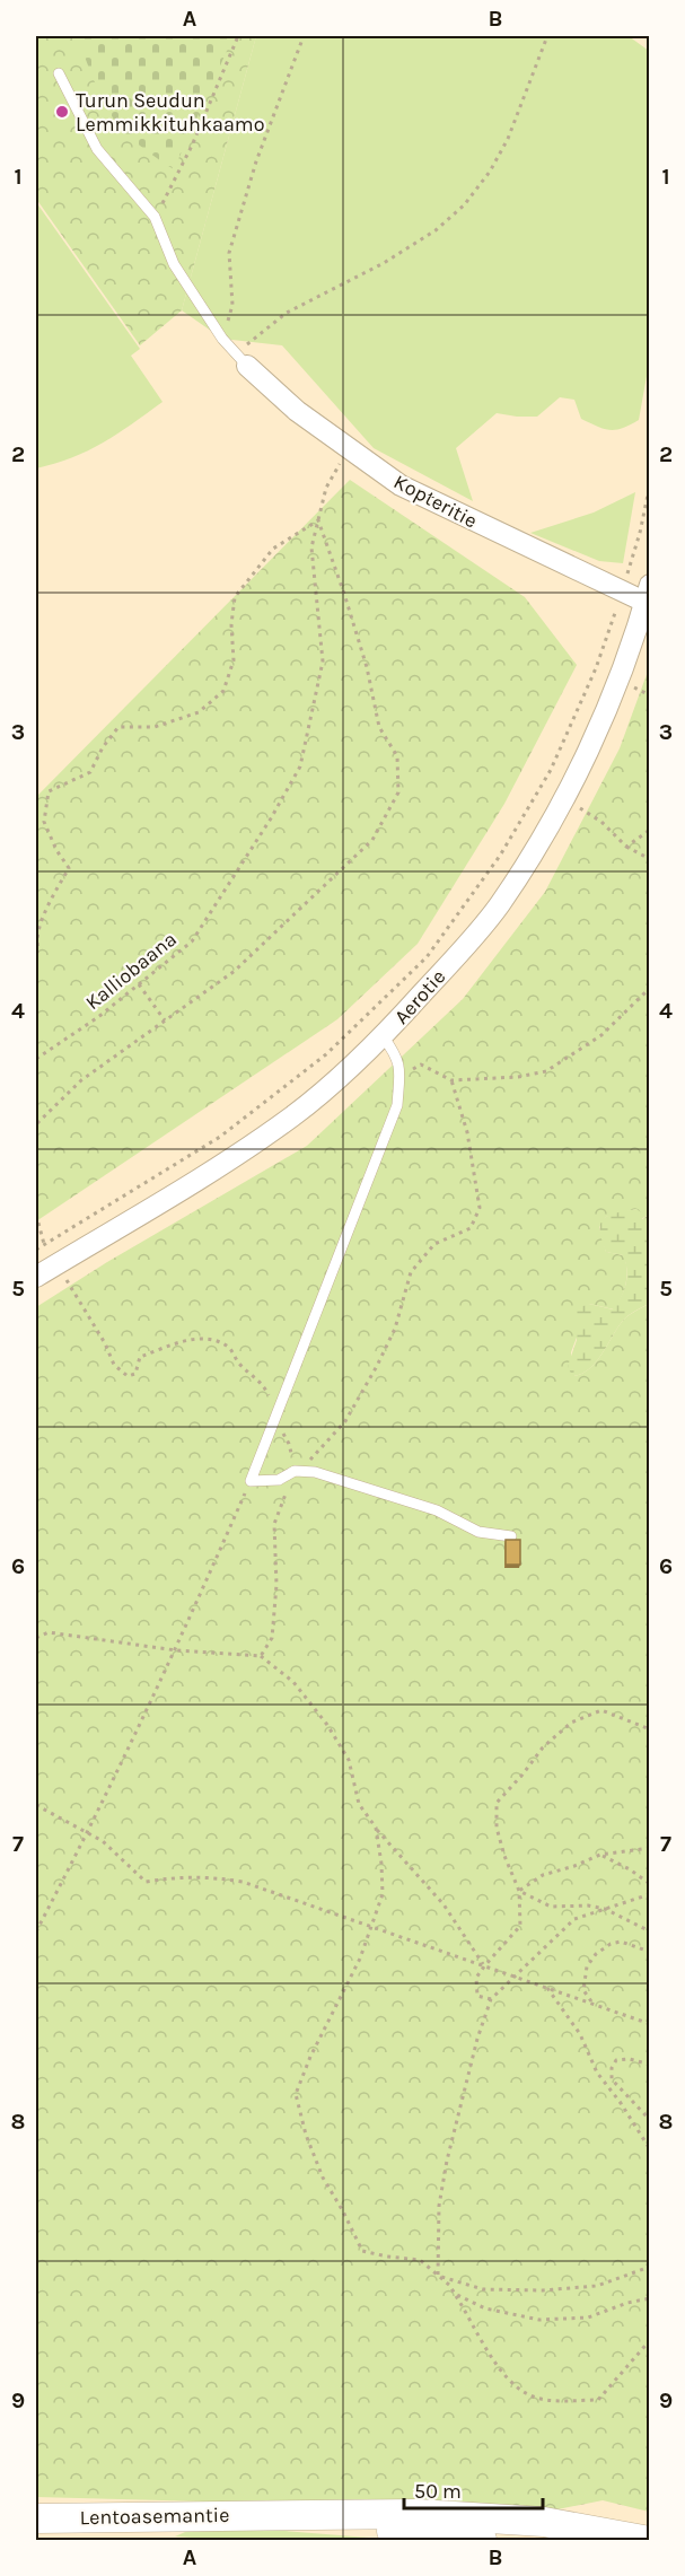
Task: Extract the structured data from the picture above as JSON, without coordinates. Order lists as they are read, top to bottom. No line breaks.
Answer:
{"streets":{"main road":["Lentoasemantie"],"street":["Kopteritie","Aerotie"],"path":["Kalliobaana"]},"crossings":[["Kopteritie","Kalliobaana"],["Kopteritie","Aerotie"]],"places":["Turun Seudun Lemmikkituhkaamo"],"scale_bar":"50 m","grid":{"columns":["A","B"],"rows":["1","2","3","4","5","6","7","8","9"]}}
